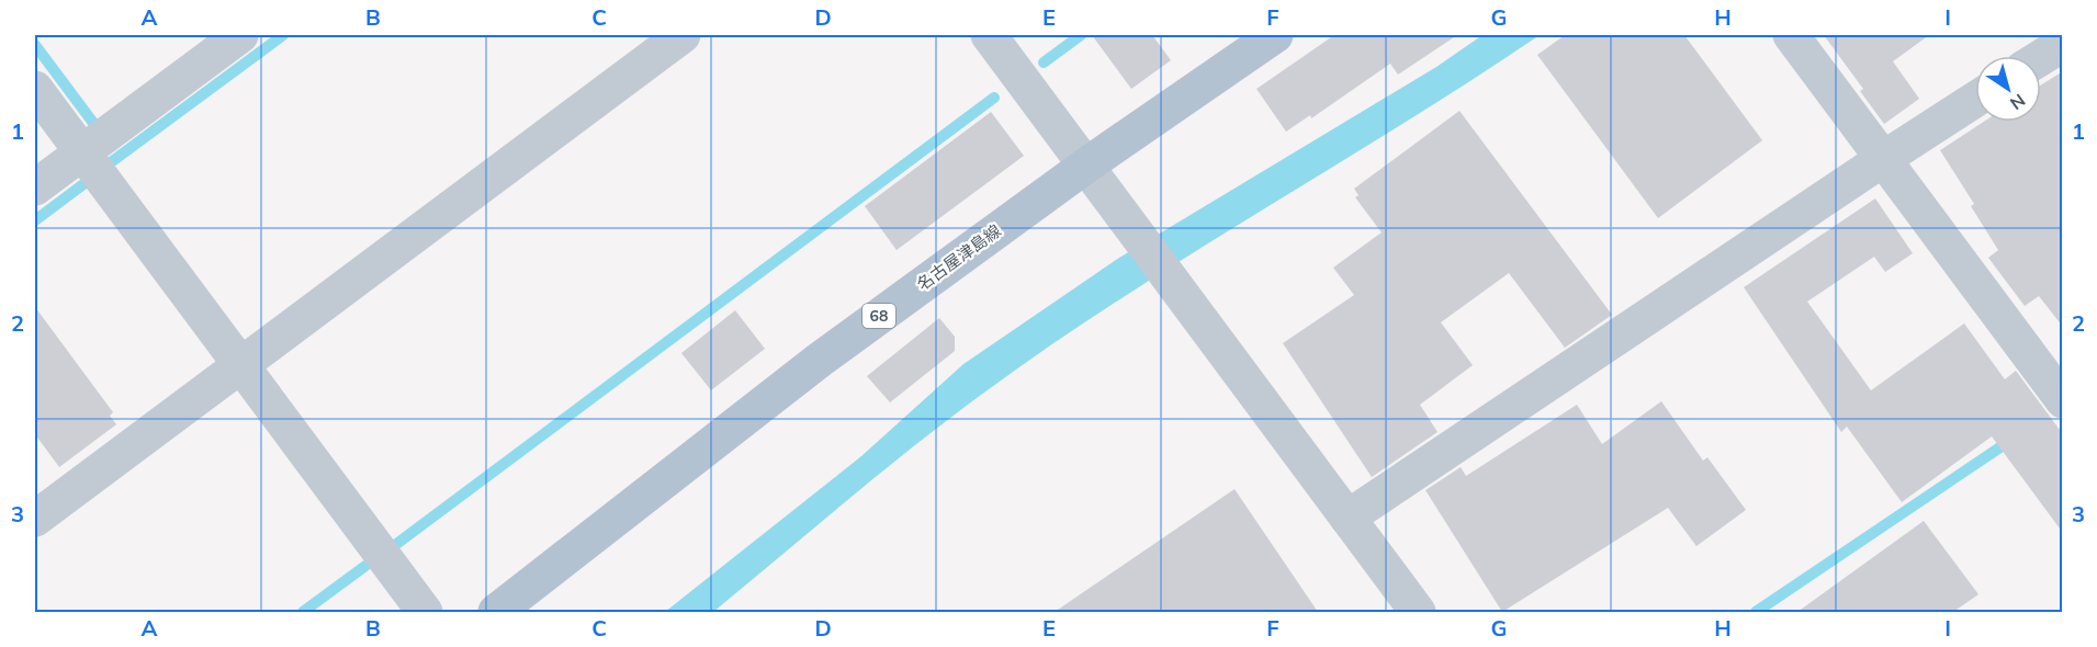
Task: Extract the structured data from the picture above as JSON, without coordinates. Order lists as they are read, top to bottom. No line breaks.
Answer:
{"streets":{"main road":["名古屋津島線","68"]},"north":"bottom right","grid":{"columns":["A","B","C","D","E","F","G","H","I"],"rows":["1","2","3"]}}
